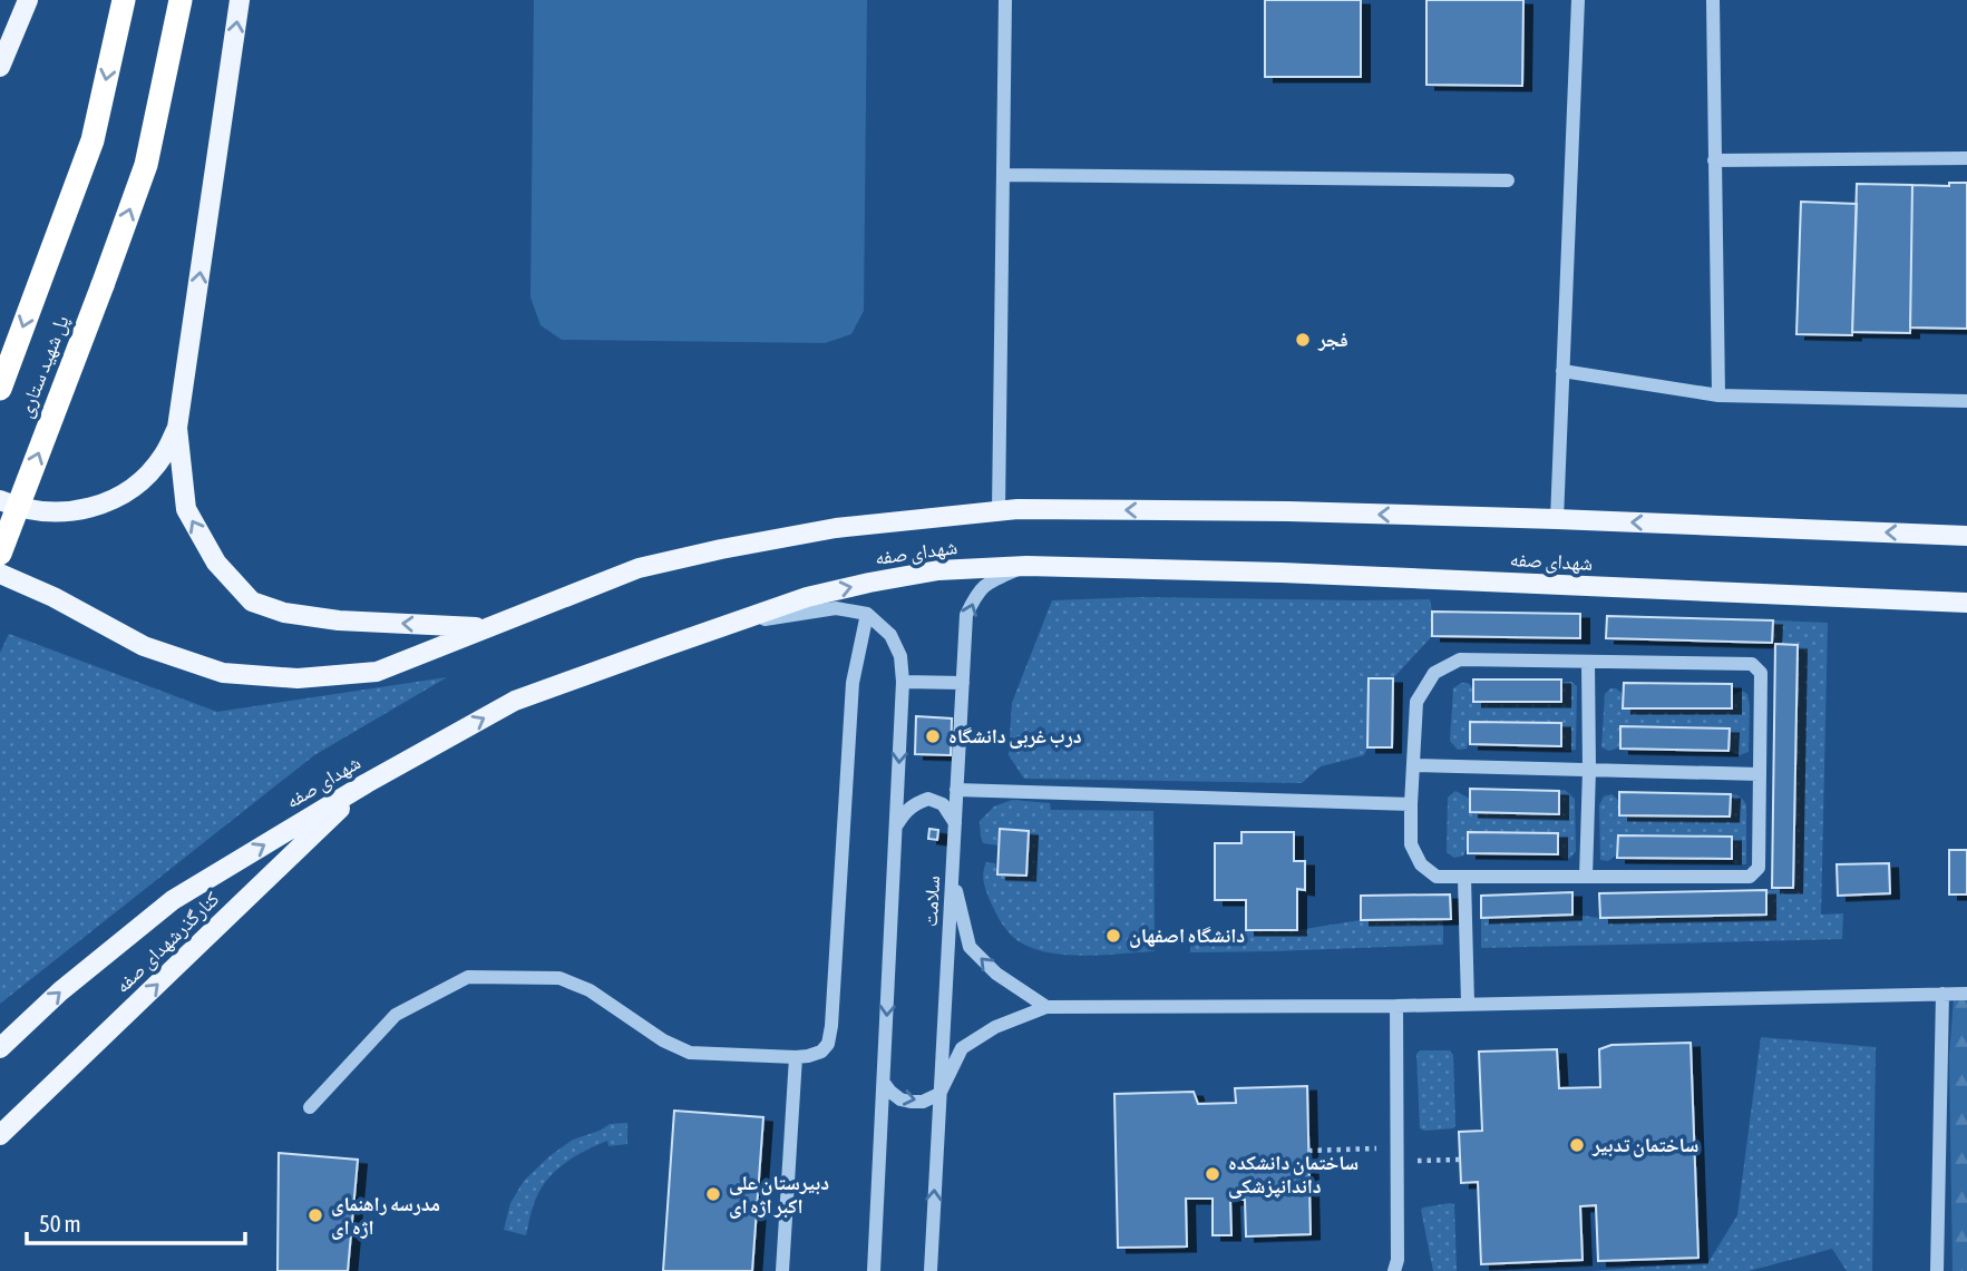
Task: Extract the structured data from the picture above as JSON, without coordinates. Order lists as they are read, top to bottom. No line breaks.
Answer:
{"streets":{"highway":["پل شهید ستاری"],"main road":["شهدای صفه","کنارگذرشهدای صفه"],"lane":["سلامت"]},"crossings":[["شهدای صفه","سلامت"],["شهدای صفه","کنارگذرشهدای صفه"]],"one_way":["کنارگذرشهدای صفه"],"places":["فجر","درب غربی دانشگاه","دانشگاه اصفهان","ساختمان تدبیر","ساختمان دانشکده داندانپزشکی","دبیرستان علی اکبر اژه ای","مدرسه راهنمای اژه ای"],"scale_bar":"50 m"}
